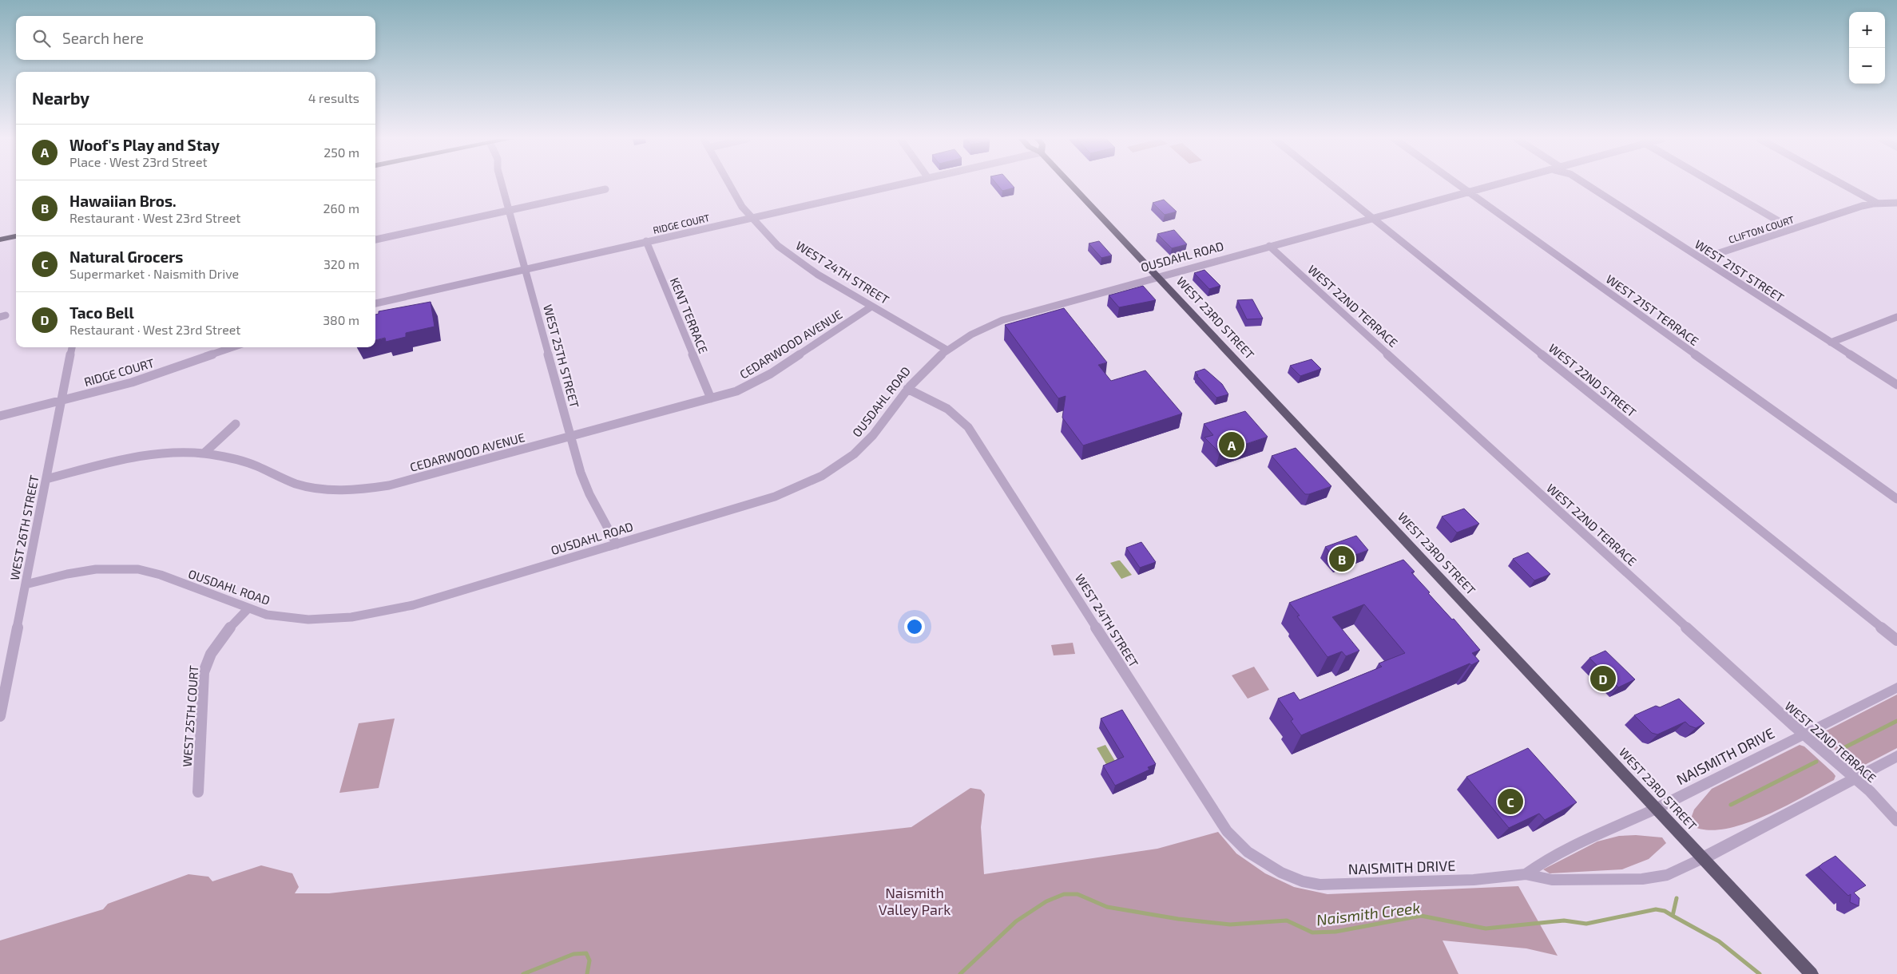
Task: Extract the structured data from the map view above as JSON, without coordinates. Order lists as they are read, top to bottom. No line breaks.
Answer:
{"streets":{"main road":["WEST 23RD STREET"],"street":["RIDGE COURT","CLIFTON COURT","OUSDAHL ROAD","WEST 21ST STREET","WEST 24TH STREET","WEST 22ND TERRACE","WEST 21ST TERRACE","KENT TERRACE","CEDARWOOD AVENUE","WEST 25TH STREET","WEST 22ND STREET","WEST 26TH STREET","WEST 25TH COURT","NAISMITH DRIVE"]},"crossings":[["RIDGE COURT","WEST 24TH STREET"],["RIDGE COURT","KENT TERRACE"],["RIDGE COURT","WEST 25TH STREET"],["RIDGE COURT","WEST 26TH STREET"],["CLIFTON COURT","WEST 21ST STREET"],["OUSDAHL ROAD","WEST 24TH STREET"],["OUSDAHL ROAD","WEST 22ND TERRACE"],["OUSDAHL ROAD","WEST 21ST TERRACE"],["OUSDAHL ROAD","WEST 23RD STREET"],["OUSDAHL ROAD","WEST 25TH STREET"],["OUSDAHL ROAD","WEST 22ND STREET"],["OUSDAHL ROAD","WEST 26TH STREET"],["OUSDAHL ROAD","WEST 25TH COURT"],["WEST 24TH STREET","CEDARWOOD AVENUE"],["WEST 24TH STREET","NAISMITH DRIVE"],["WEST 22ND TERRACE","NAISMITH DRIVE"],["KENT TERRACE","CEDARWOOD AVENUE"],["WEST 23RD STREET","NAISMITH DRIVE"],["CEDARWOOD AVENUE","WEST 25TH STREET"],["CEDARWOOD AVENUE","WEST 26TH STREET"]],"water":["Naismith Creek"],"parks":["Naismith Valley Park"],"page":{"map_buttons":["+","−"],"search":"Search here","heading":["Nearby","4 results"],"list":[{"mark":"A","name":"Woof's Play and Stay","note":"Place · West 23rd Street","value":"250 m"},{"mark":"B","name":"Hawaiian Bros.","note":"Restaurant · West 23rd Street","value":"260 m"},{"mark":"C","name":"Natural Grocers","note":"Supermarket · Naismith Drive","value":"320 m"},{"mark":"D","name":"Taco Bell","note":"Restaurant · West 23rd Street","value":"380 m"}],"pins":["A","B","D","C"]}}
